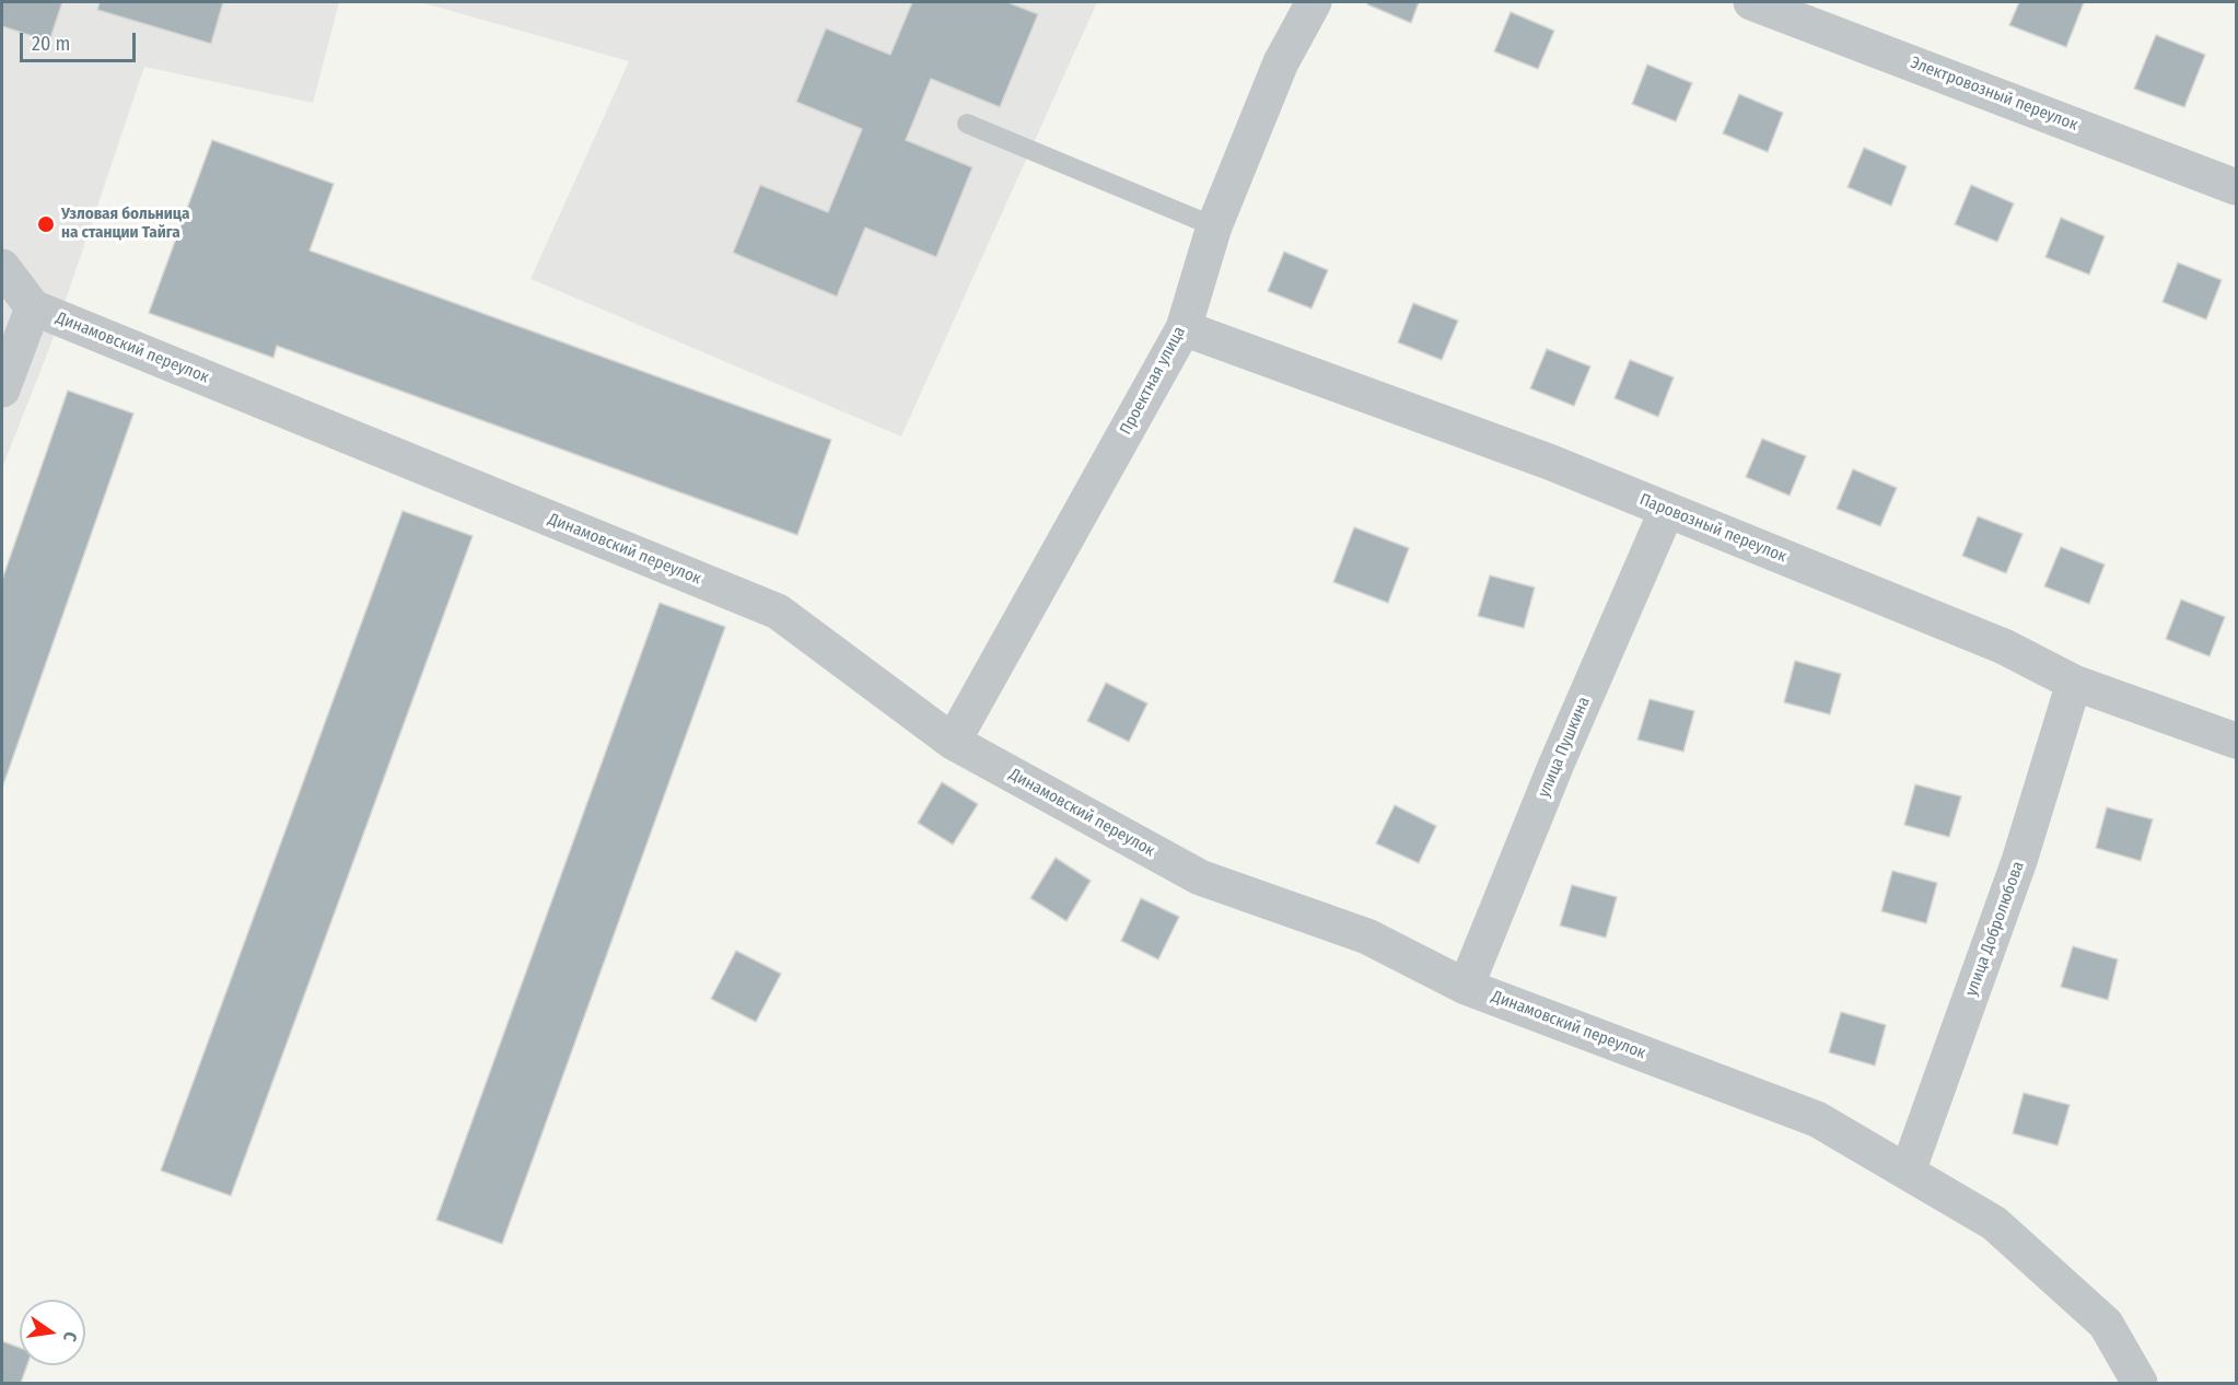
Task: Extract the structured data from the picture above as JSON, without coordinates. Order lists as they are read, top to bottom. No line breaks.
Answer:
{"streets":{"street":["Электровозный переулок","Динамовский переулок","Проектная улица","Паровозный переулок","улица Пушкина","улица Добролюбова"]},"crossings":[["Динамовский переулок","Проектная улица"],["Динамовский переулок","улица Пушкина"],["Динамовский переулок","улица Добролюбова"],["Проектная улица","Паровозный переулок"],["Паровозный переулок","улица Пушкина"],["Паровозный переулок","улица Добролюбова"]],"places":["Узловая больница на станции Тайга"],"scale_bar":"20 m","north":"right"}
